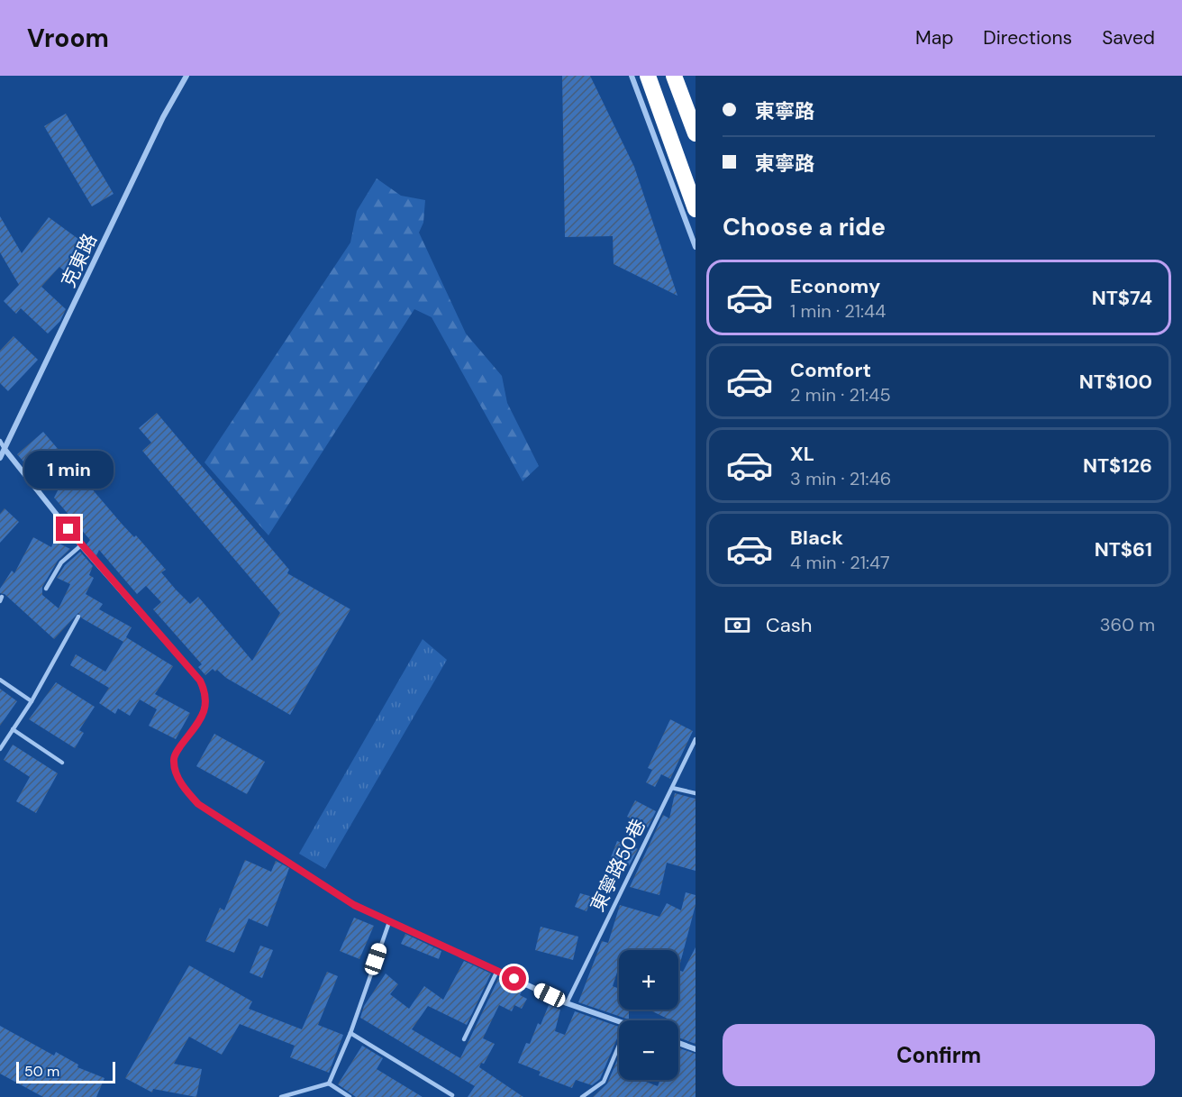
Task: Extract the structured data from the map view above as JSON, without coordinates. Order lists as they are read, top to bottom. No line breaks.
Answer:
{"streets":{"street":["克東路"],"lane":["東寧路50巷"]},"scale_bar":"50 m","page":{"header":"Vroom","nav":["Map","Directions","Saved"],"banner":["東寧路","東寧路"],"heading":"Choose a ride","list":[{"name":"Economy","note":"1 min · 21:44","value":"NT$74"},{"name":"Comfort","note":"2 min · 21:45","value":"NT$100"},{"name":"XL","note":"3 min · 21:46","value":"NT$126"},{"name":"Black","note":"4 min · 21:47","value":"NT$61"}],"bubble":"1 min","pay":["Cash","360 m"],"map_buttons":["+","−"],"buttons":"Confirm","scale":"50 m"}}
